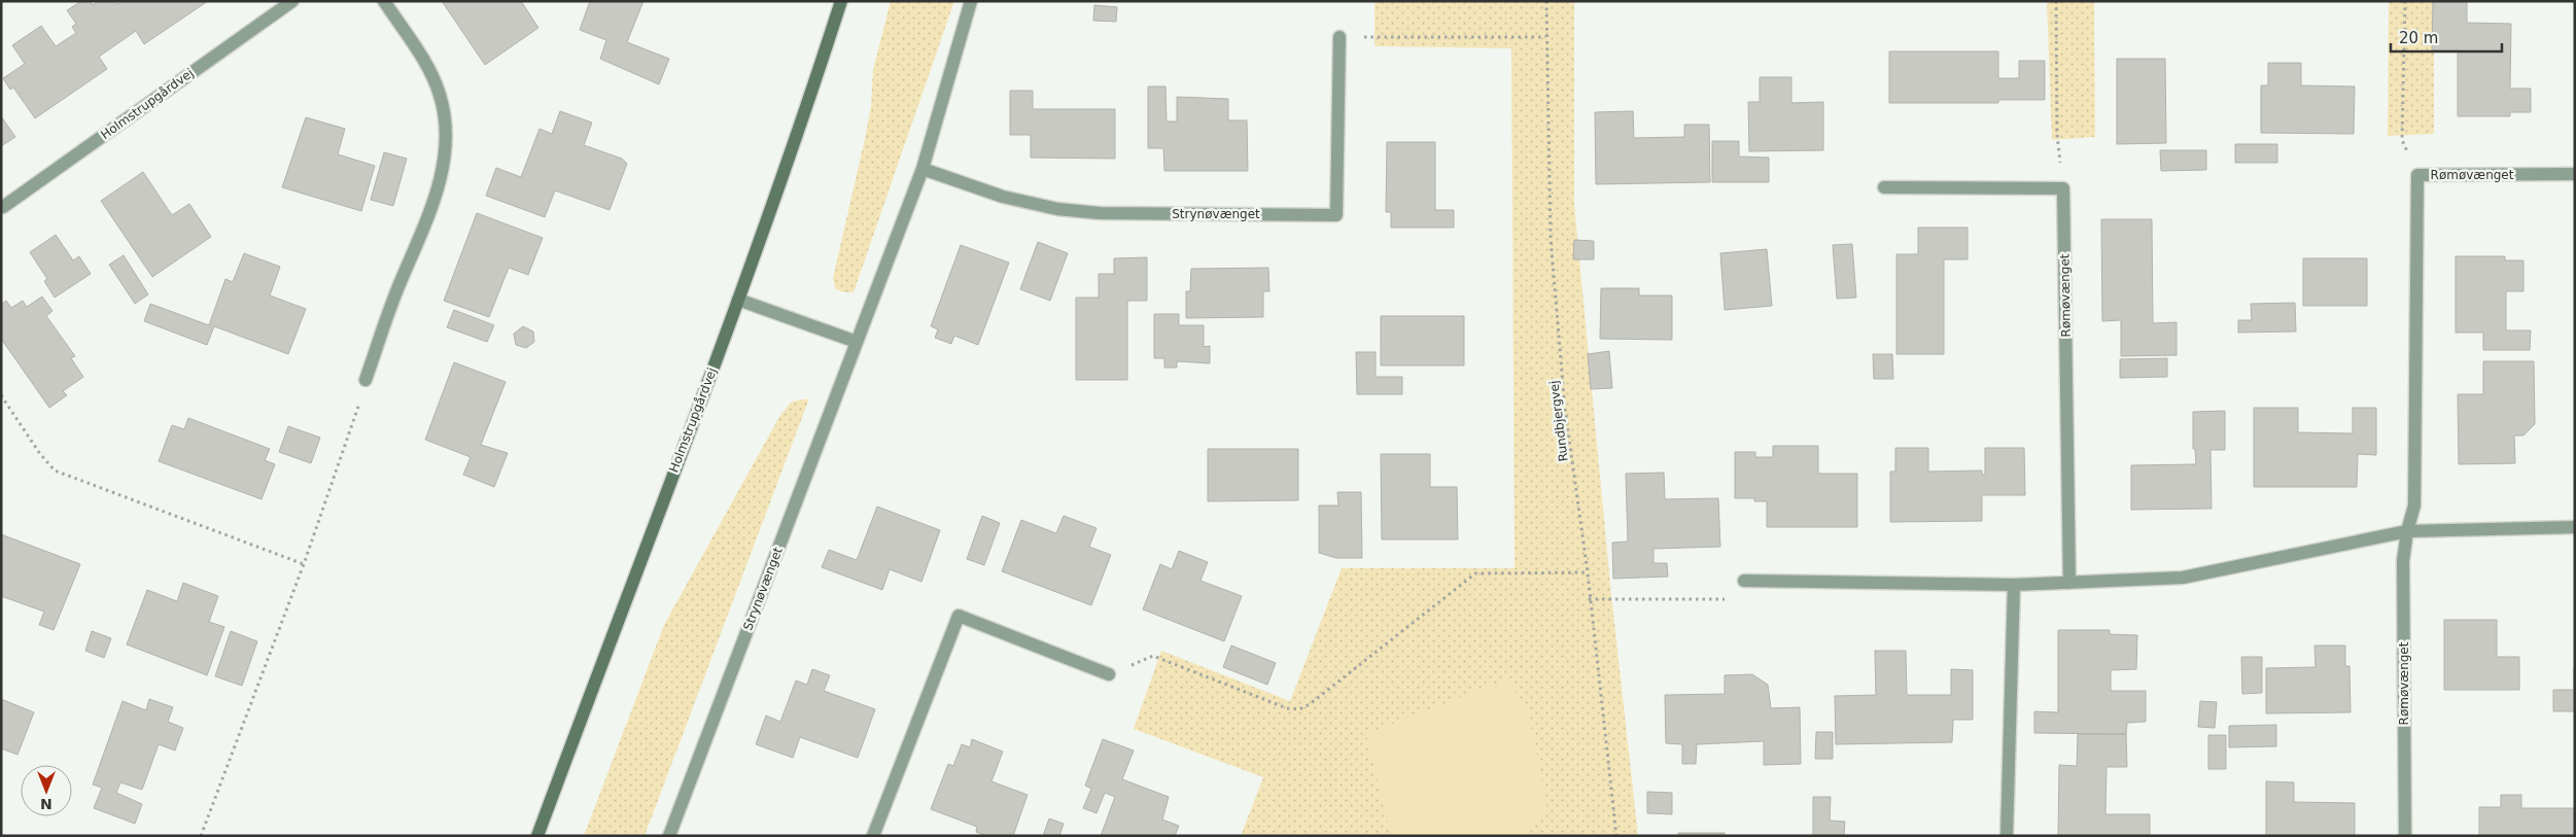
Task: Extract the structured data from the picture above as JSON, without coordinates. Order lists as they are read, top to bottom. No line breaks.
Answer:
{"streets":{"street":["Holmstrupgårdvej","Rømøvænget","Strynøvænget"],"path":["Rundbjergvej"]},"scale_bar":"20 m","north":"bottom"}
